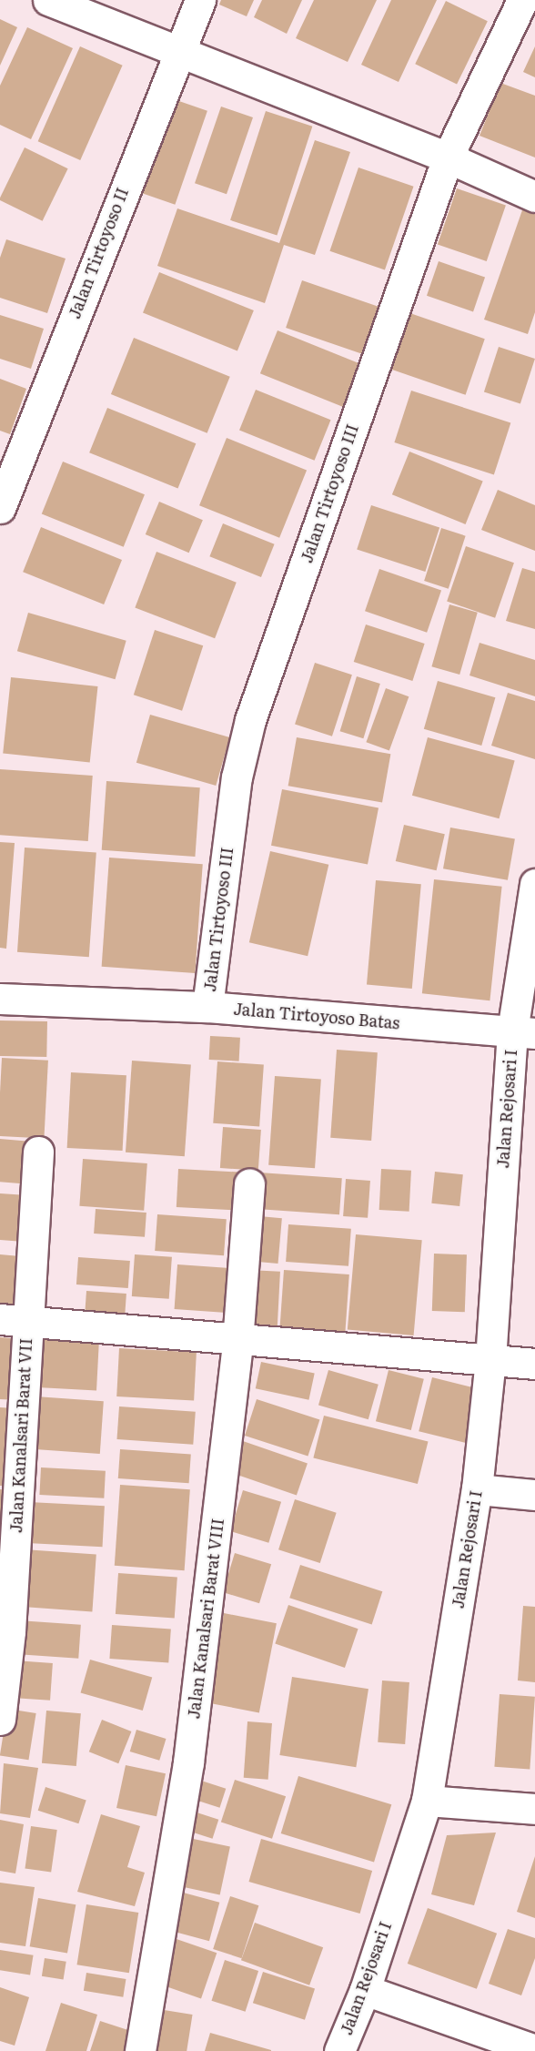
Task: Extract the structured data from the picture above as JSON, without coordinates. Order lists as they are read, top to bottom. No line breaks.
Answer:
{"streets":{"street":["Jalan Tirtoyoso II","Jalan Tirtoyoso III","Jalan Tirtoyoso Batas","Jalan Rejosari I","Jalan Kanalsari Barat VII","Jalan Kanalsari Barat VIII"]},"crossings":[["Jalan Tirtoyoso III","Jalan Tirtoyoso Batas"],["Jalan Tirtoyoso Batas","Jalan Rejosari I"]]}
